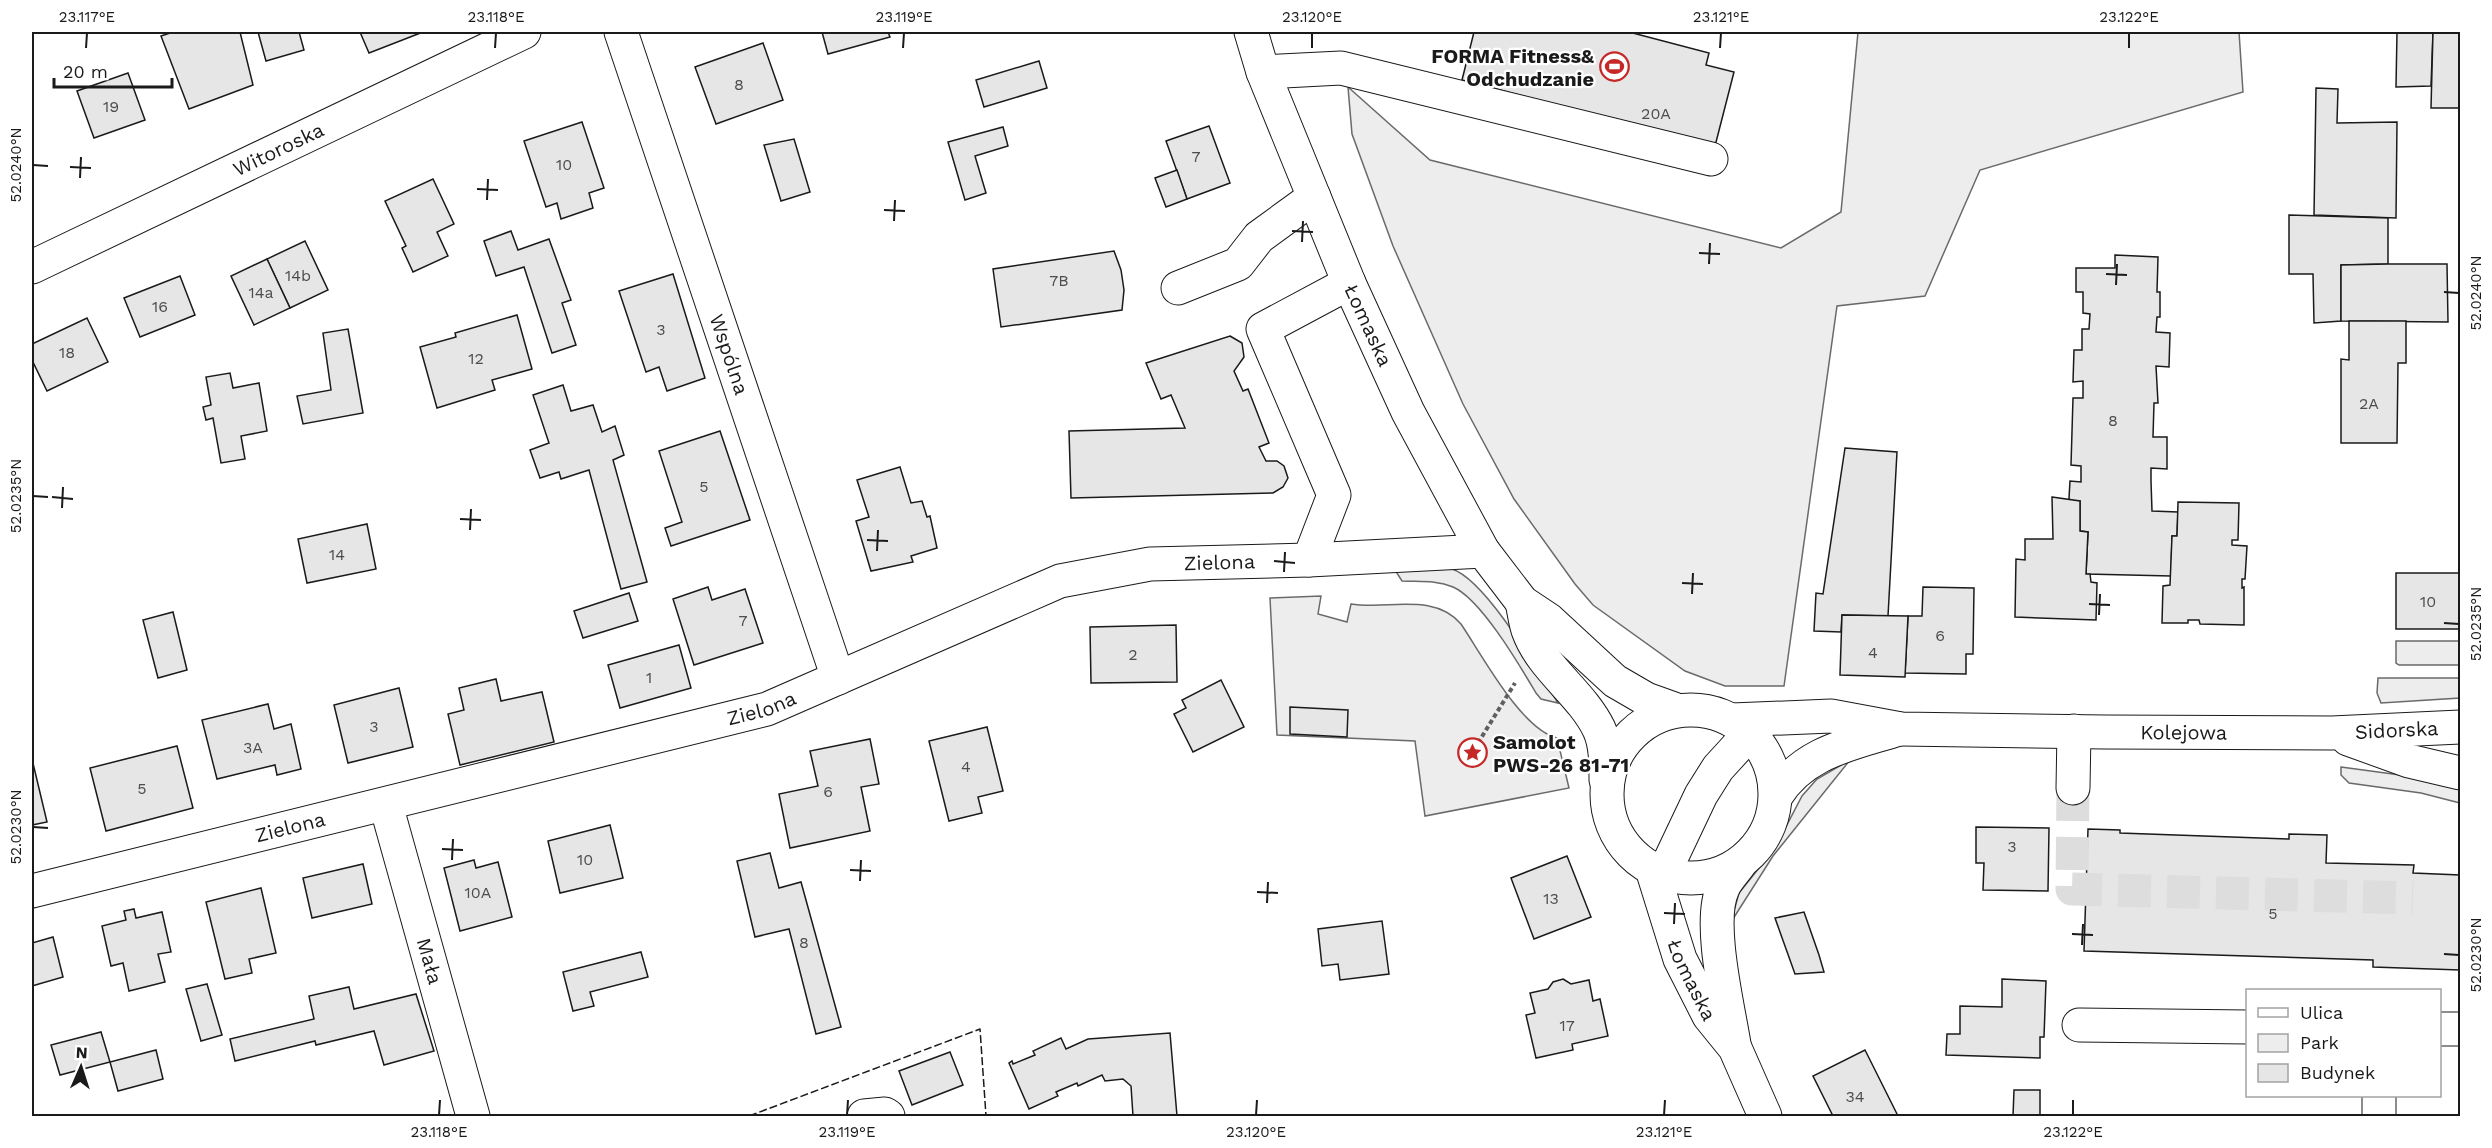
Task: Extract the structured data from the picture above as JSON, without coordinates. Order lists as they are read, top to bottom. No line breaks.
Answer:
{"streets":{"street":["Witoroska","Łomaska","Wspólna","Zielona","Sidorska","Kolejowa","Mała"]},"crossings":[["Łomaska","Zielona"],["Łomaska","Kolejowa"],["Wspólna","Zielona"],["Zielona","Mała"],["Sidorska","Kolejowa"]],"places":{"sports":["FORMA Fitness& Odchudzanie"],"place":["Samolot PWS-26 81-71"]},"house_numbers":["8","19","20A","7","10","14b","7B","14a","16","3","18","12","2A","8","5","14","10","7","6","4","2","1","3","3A","4","5","6","3","10","10A","13","5","8","17","34"],"legend":["Ulica","Park","Budynek"],"scale_bar":"20 m","north":"top","coordinates":["23.117°E","23.118°E","23.119°E","23.120°E","23.121°E","23.122°E","52.0240°N","52.0235°N","52.0230°N"]}
